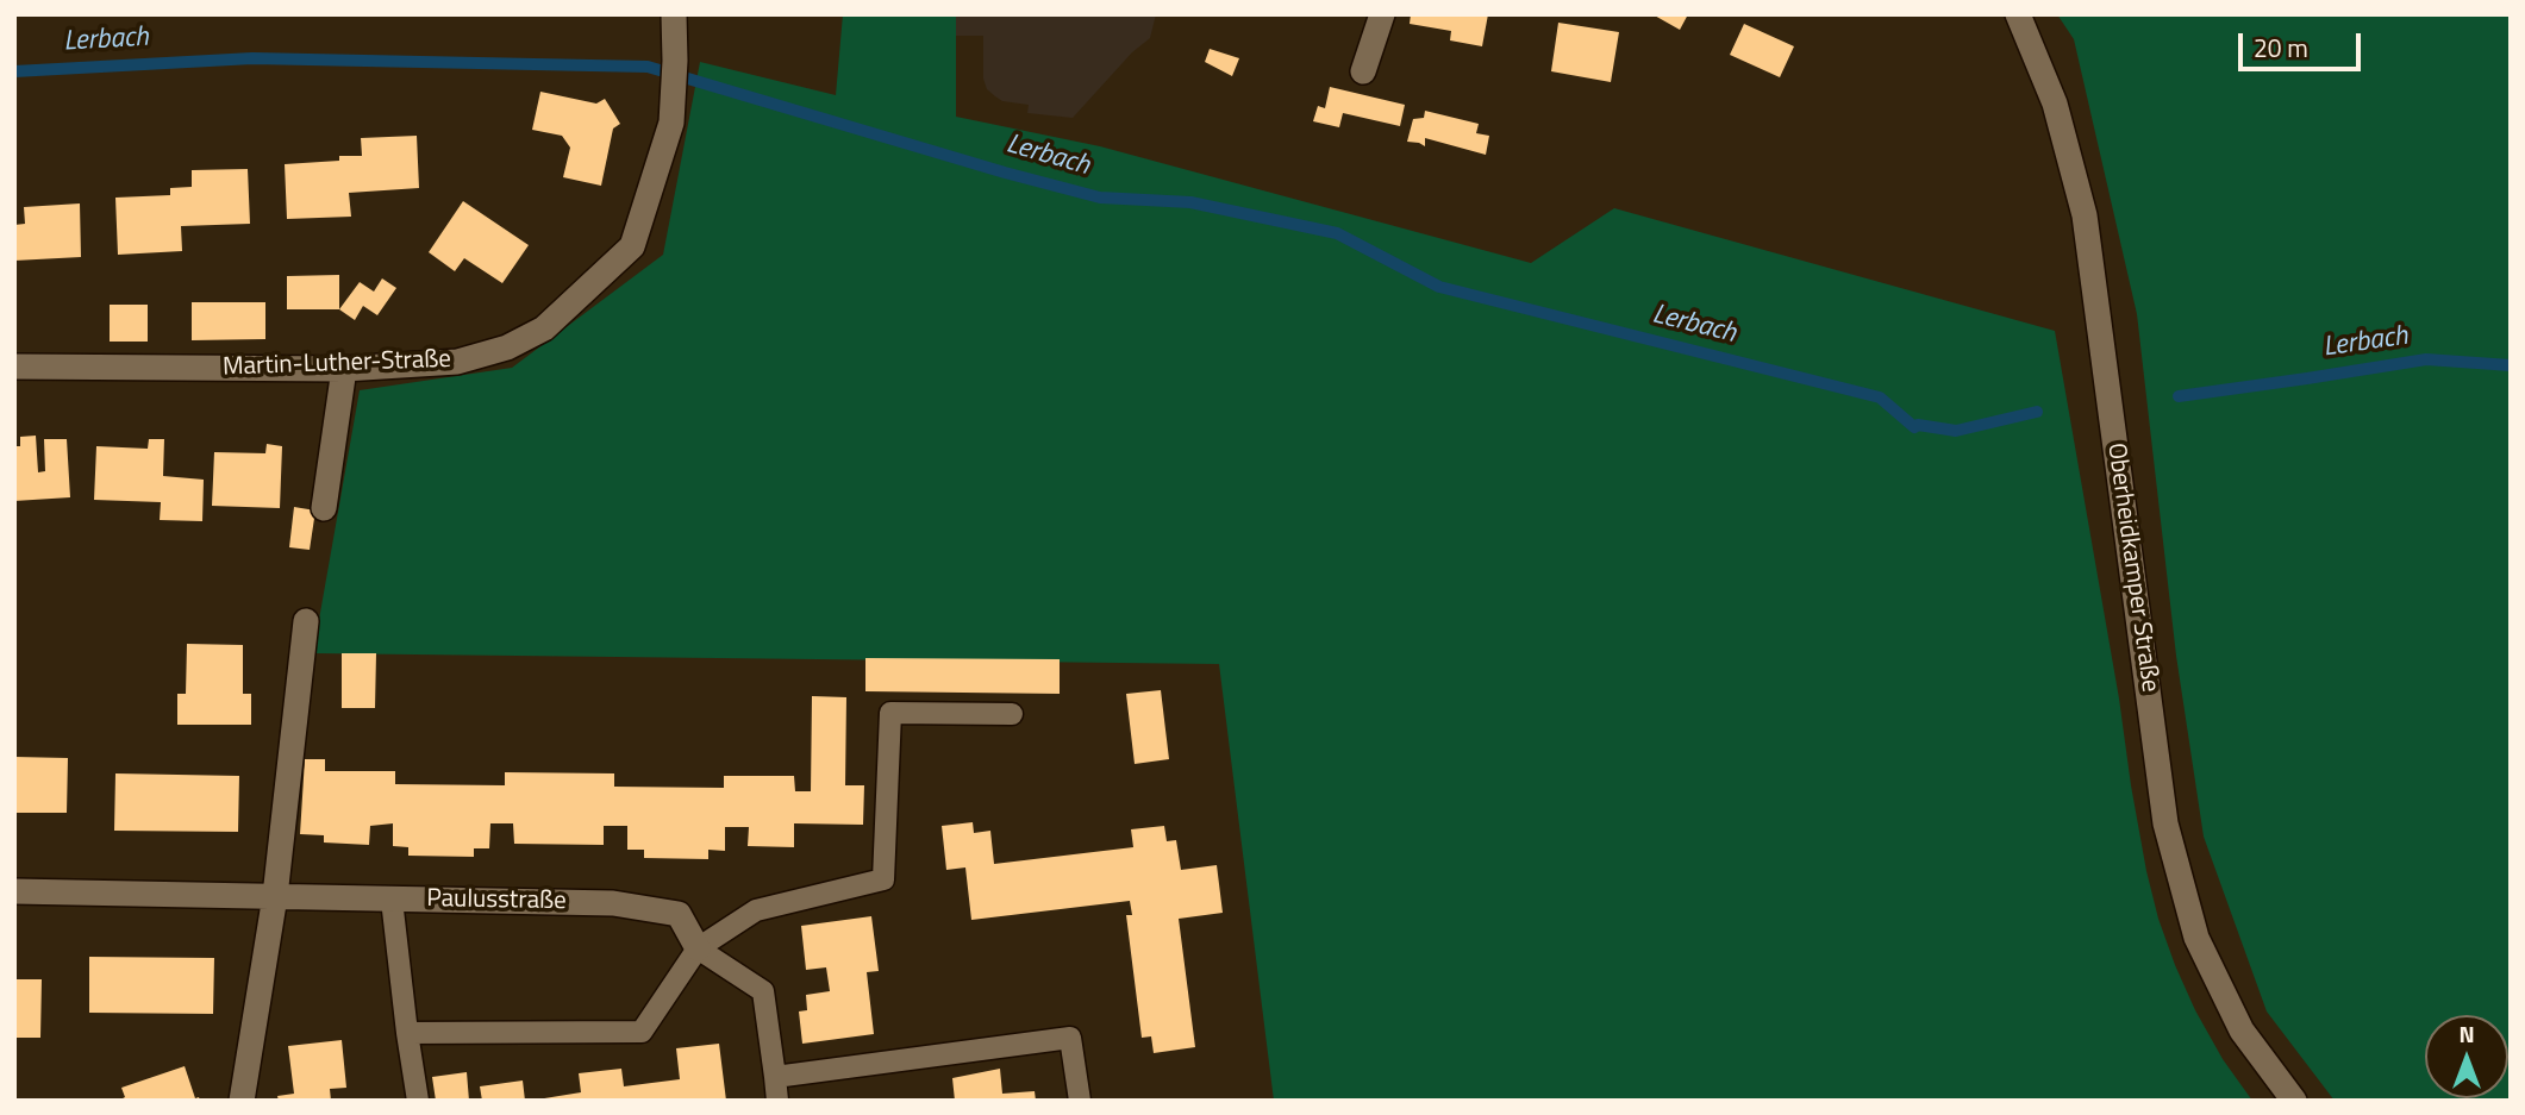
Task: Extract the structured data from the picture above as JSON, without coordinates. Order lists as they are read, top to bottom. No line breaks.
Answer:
{"streets":{"street":["Martin-Luther-Straße","Oberheidkamper Straße","Paulusstraße"]},"water":["Lerbach"],"scale_bar":"20 m","north":"top"}
